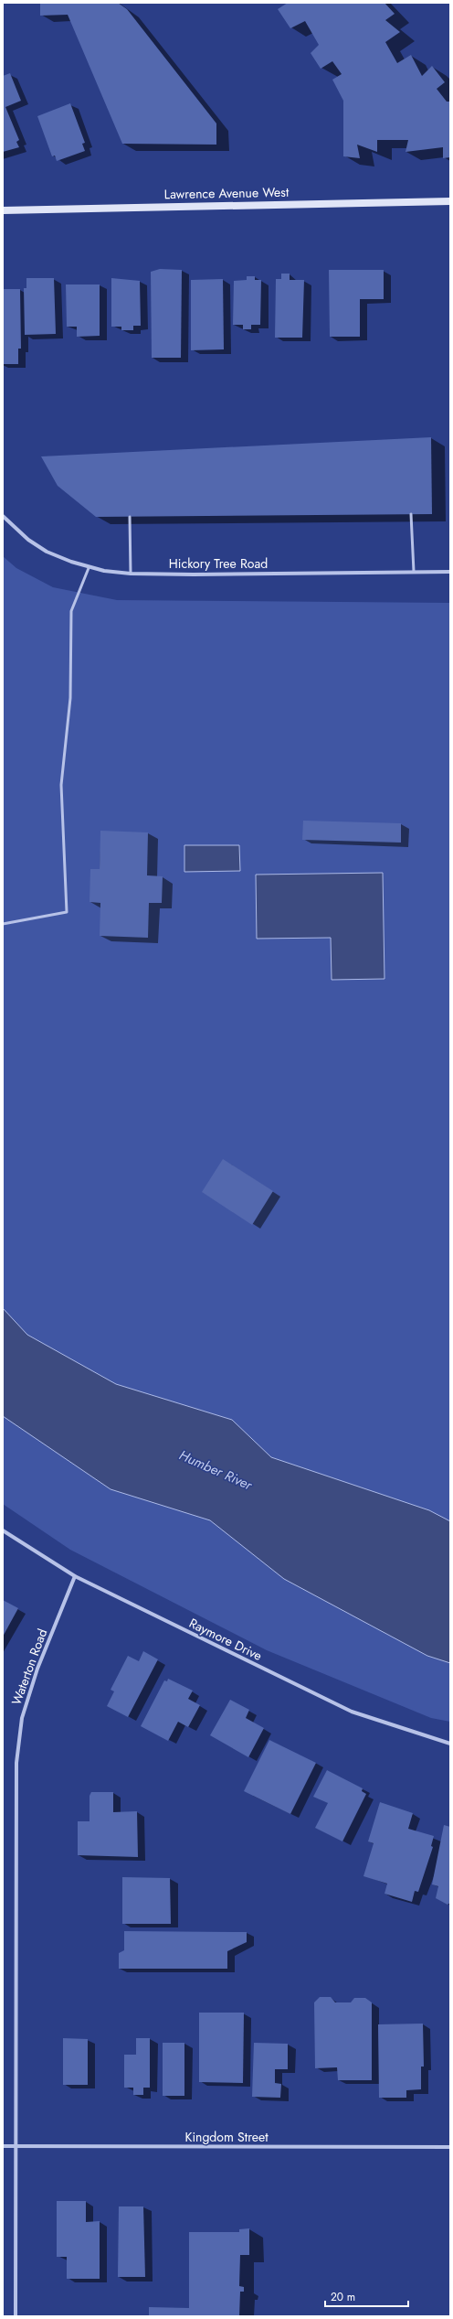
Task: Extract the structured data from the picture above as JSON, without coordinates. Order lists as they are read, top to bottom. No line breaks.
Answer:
{"streets":{"main road":["Lawrence Avenue West"],"street":["Hickory Tree Road","Raymore Drive","Waterton Road","Kingdom Street"]},"crossings":[["Raymore Drive","Waterton Road"],["Waterton Road","Kingdom Street"]],"water":["Humber River"],"scale_bar":"20 m"}
